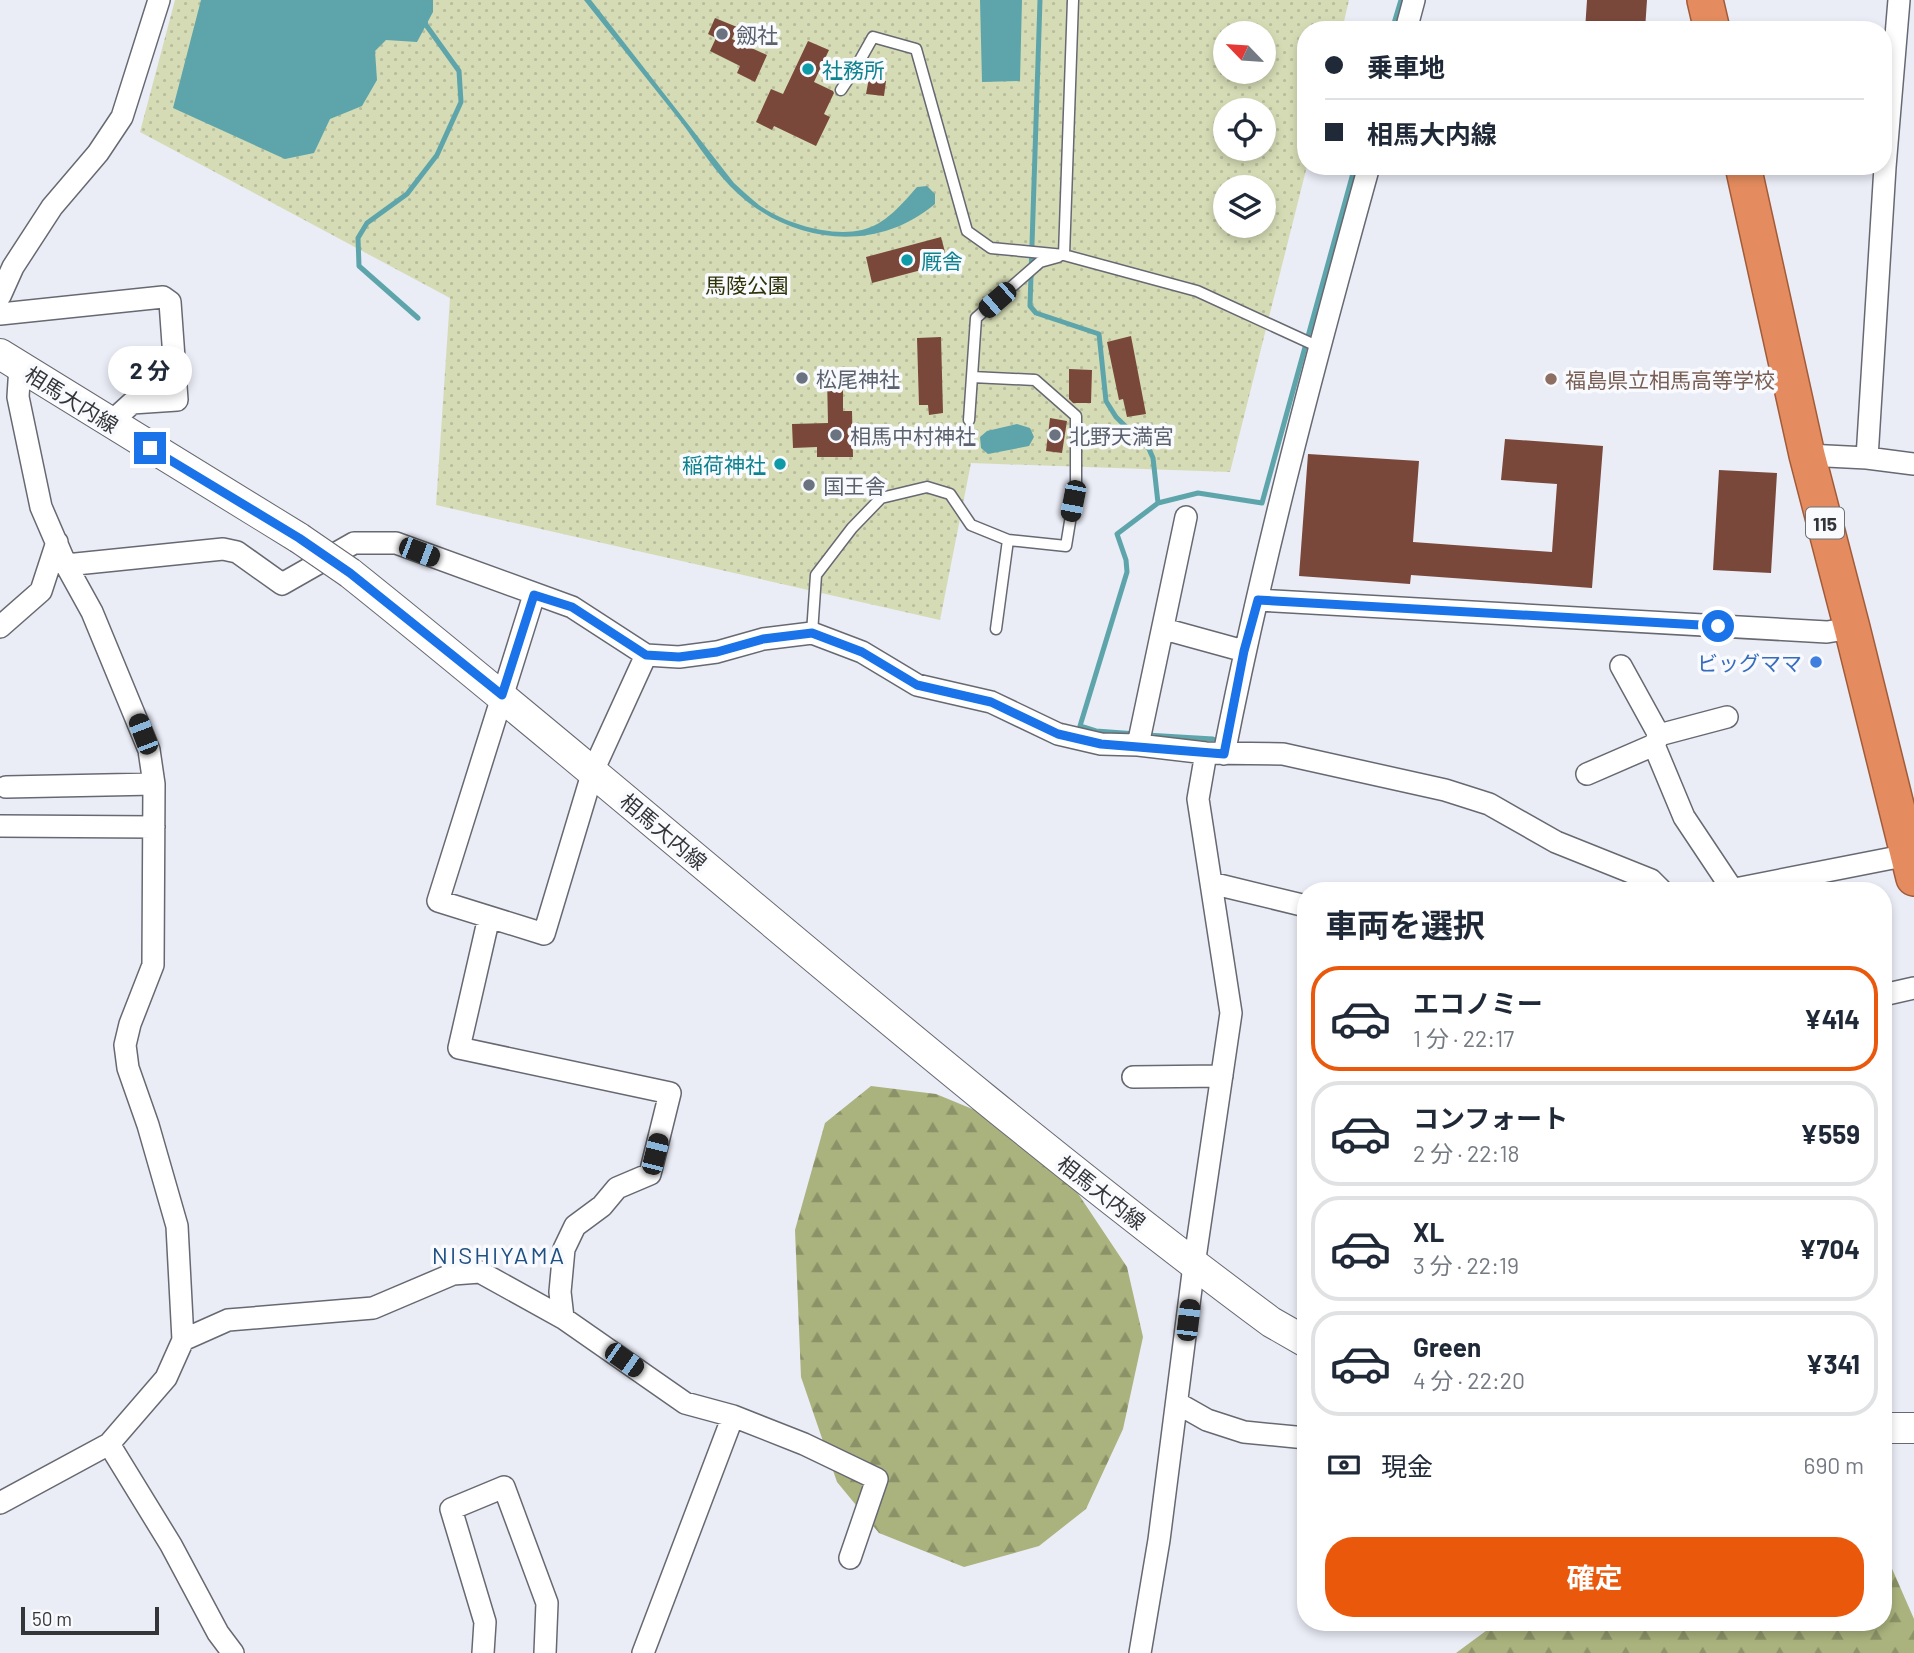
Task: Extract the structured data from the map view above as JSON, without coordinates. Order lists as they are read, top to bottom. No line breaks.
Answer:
{"streets":{"highway":["115"],"main road":["相馬大内線"]},"districts":["NISHIYAMA"],"parks":["馬陵公園"],"places":["劔社","社務所","厩舎","松尾神社","福島県立相馬高等学校","相馬中村神社","北野天満宮","稲荷神社","国王舎","ビッグママ"],"scale_bar":"50 m","north":"top left","page":{"banner":["乗車地","相馬大内線"],"bubble":"2 分","heading":"車両を選択","list":[{"name":"エコノミー","note":"1 分 · 22:17","value":"¥414"},{"name":"コンフォート","note":"2 分 · 22:18","value":"¥559"},{"name":"XL","note":"3 分 · 22:19","value":"¥704"},{"name":"Green","note":"4 分 · 22:20","value":"¥341"}],"pay":["現金","690 m"],"buttons":"確定","scale":"50 m"}}
